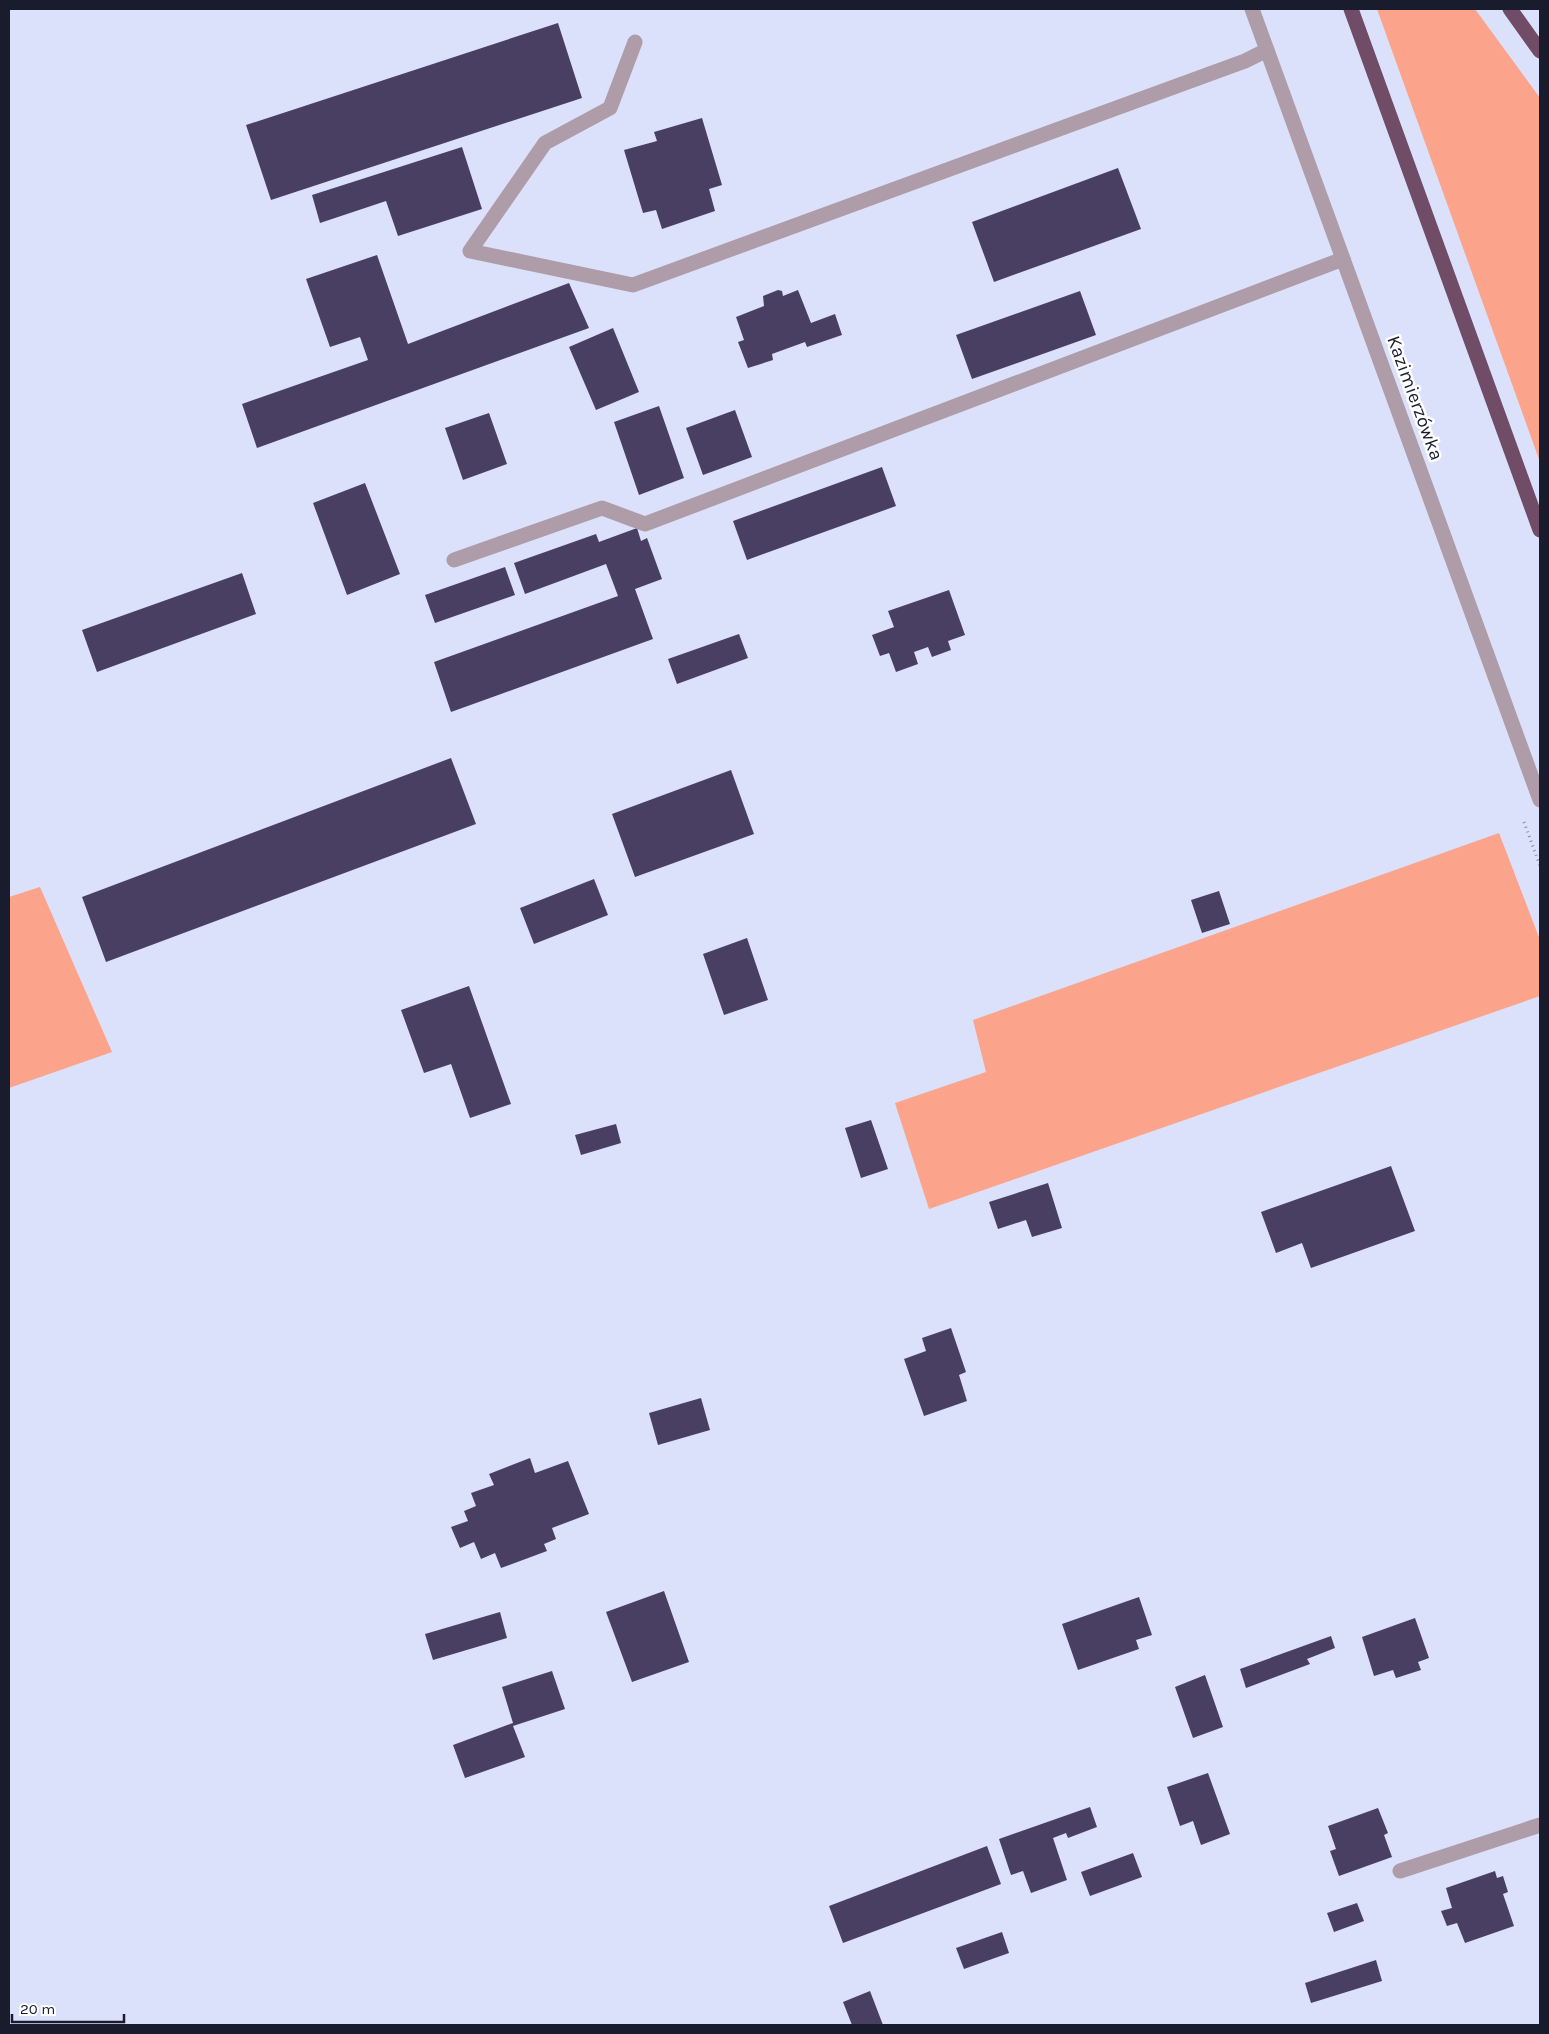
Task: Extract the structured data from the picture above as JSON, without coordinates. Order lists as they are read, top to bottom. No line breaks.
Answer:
{"streets":{"street":["Kazimierzówka"]},"scale_bar":"20 m"}
